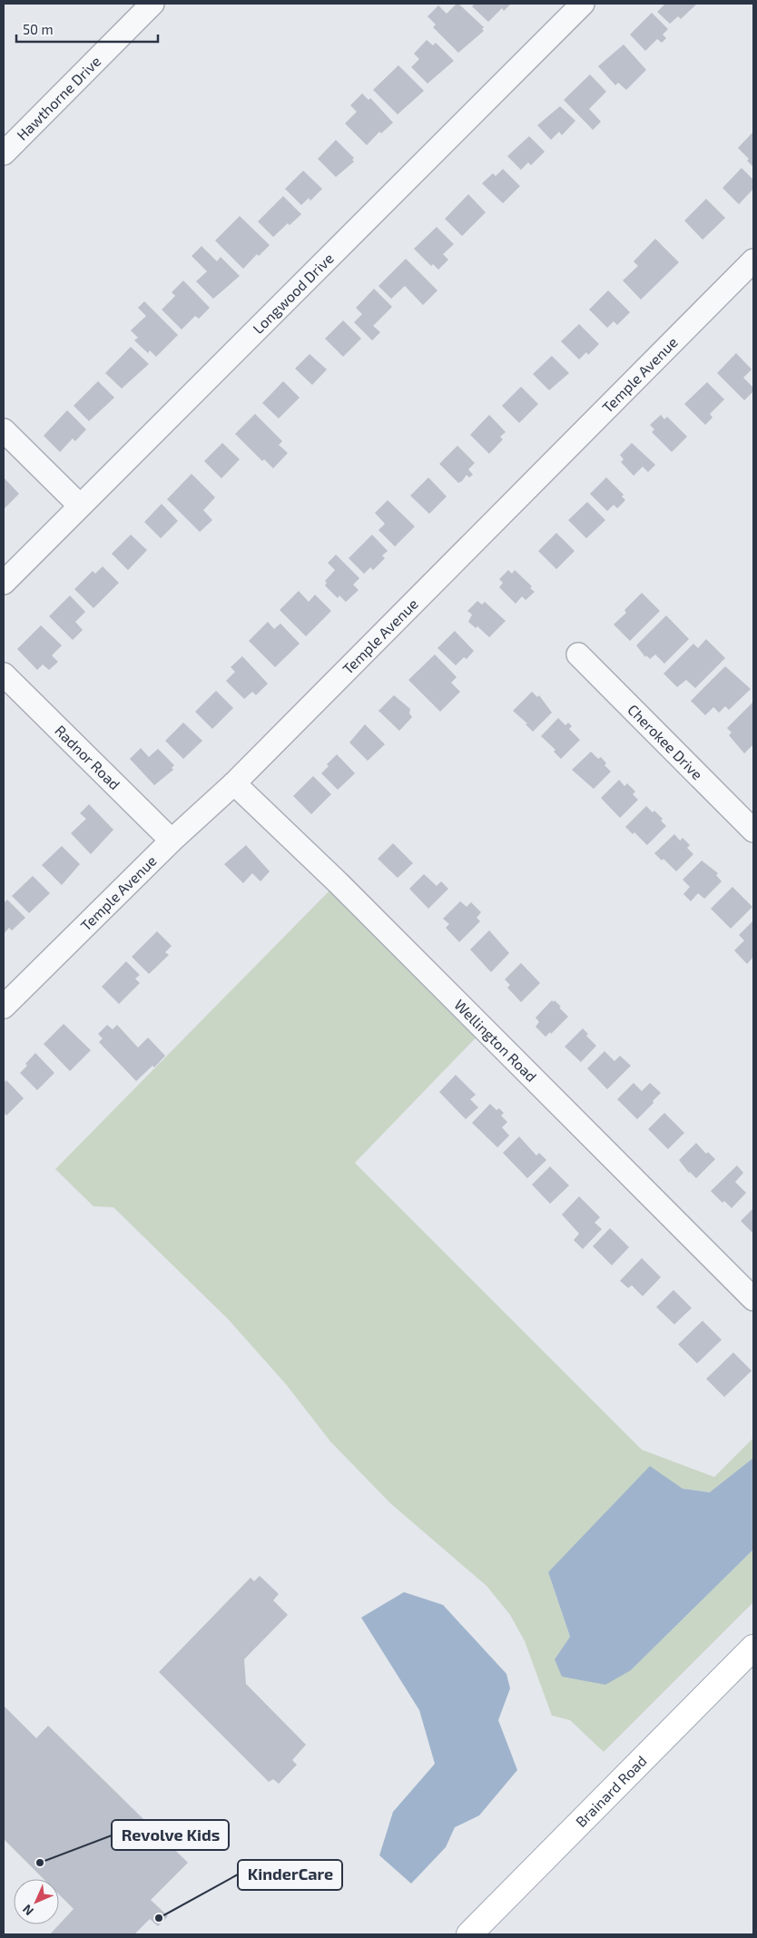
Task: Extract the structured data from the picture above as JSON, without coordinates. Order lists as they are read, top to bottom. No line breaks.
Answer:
{"streets":{"main road":["Brainard Road"],"street":["Hawthorne Drive","Longwood Drive","Temple Avenue","Cherokee Drive","Radnor Road","Wellington Road"]},"crossings":[["Temple Avenue","Radnor Road"],["Temple Avenue","Wellington Road"]],"places":["Revolve Kids","KinderCare"],"scale_bar":"50 m","north":"bottom left"}
